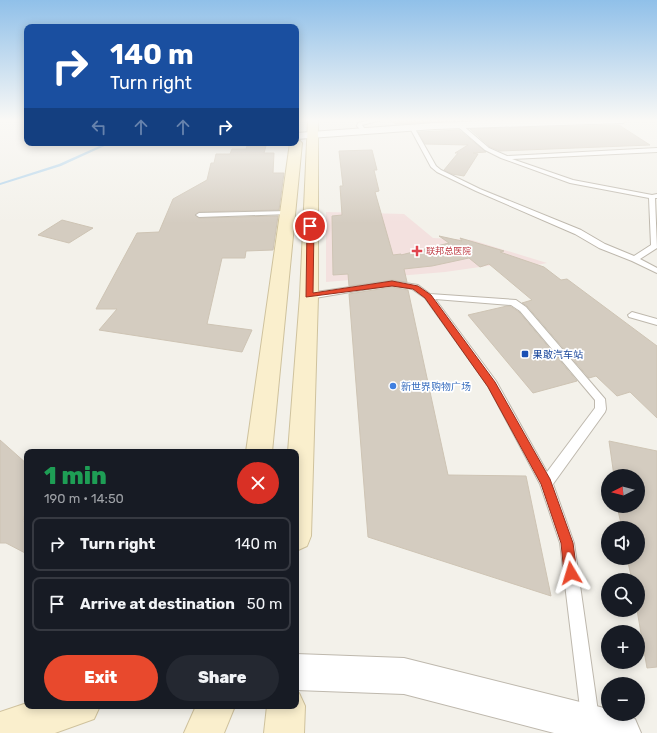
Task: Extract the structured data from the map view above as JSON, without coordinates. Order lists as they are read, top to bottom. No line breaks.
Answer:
{"places":{"health":["联邦总医院"],"transit":["果敢汽车站"],"other":["新世界购物广场"]},"north":"left","page":{"turn":["140 m","Turn right"],"heading":["1 min","190 m · 14:50"],"map_buttons":["+","−"],"list":[{"name":"Turn right","value":"140 m"},{"name":"Arrive at destination","value":"50 m"}],"buttons":["Exit","Share"]}}
